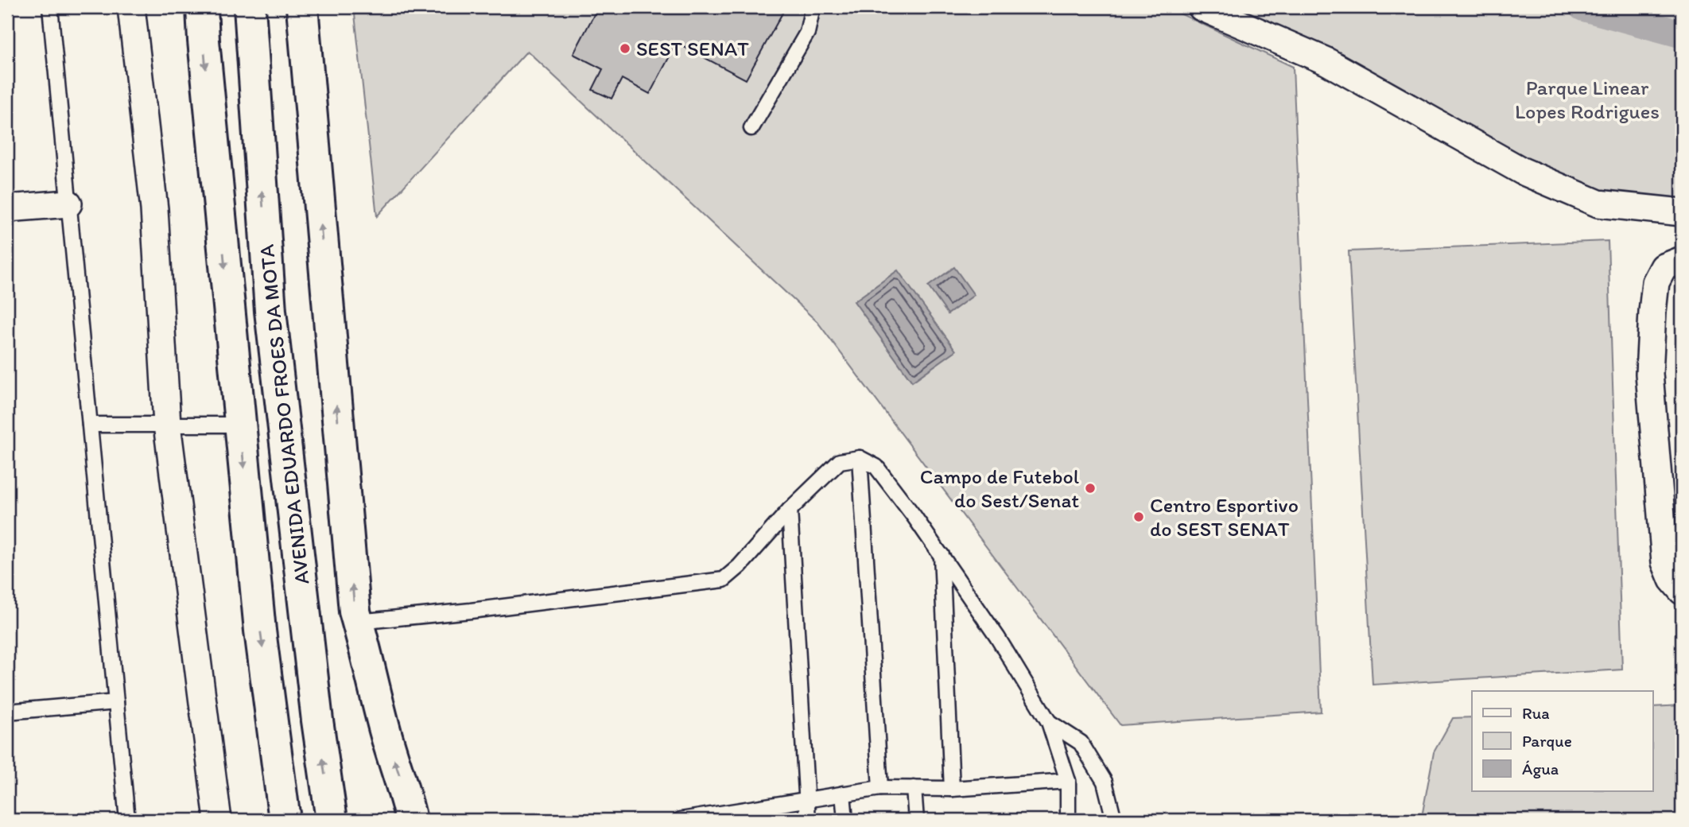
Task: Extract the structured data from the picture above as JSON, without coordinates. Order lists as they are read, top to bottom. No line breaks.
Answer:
{"streets":{"main road":["AVENIDA EDUARDO FROES DA MOTA"]},"parks":["Parque Linear Lopes Rodrigues"],"places":["SEST SENAT","Campo de Futebol do Sest/Senat","Centro Esportivo do SEST SENAT"],"legend":["Rua","Parque","Água"]}
